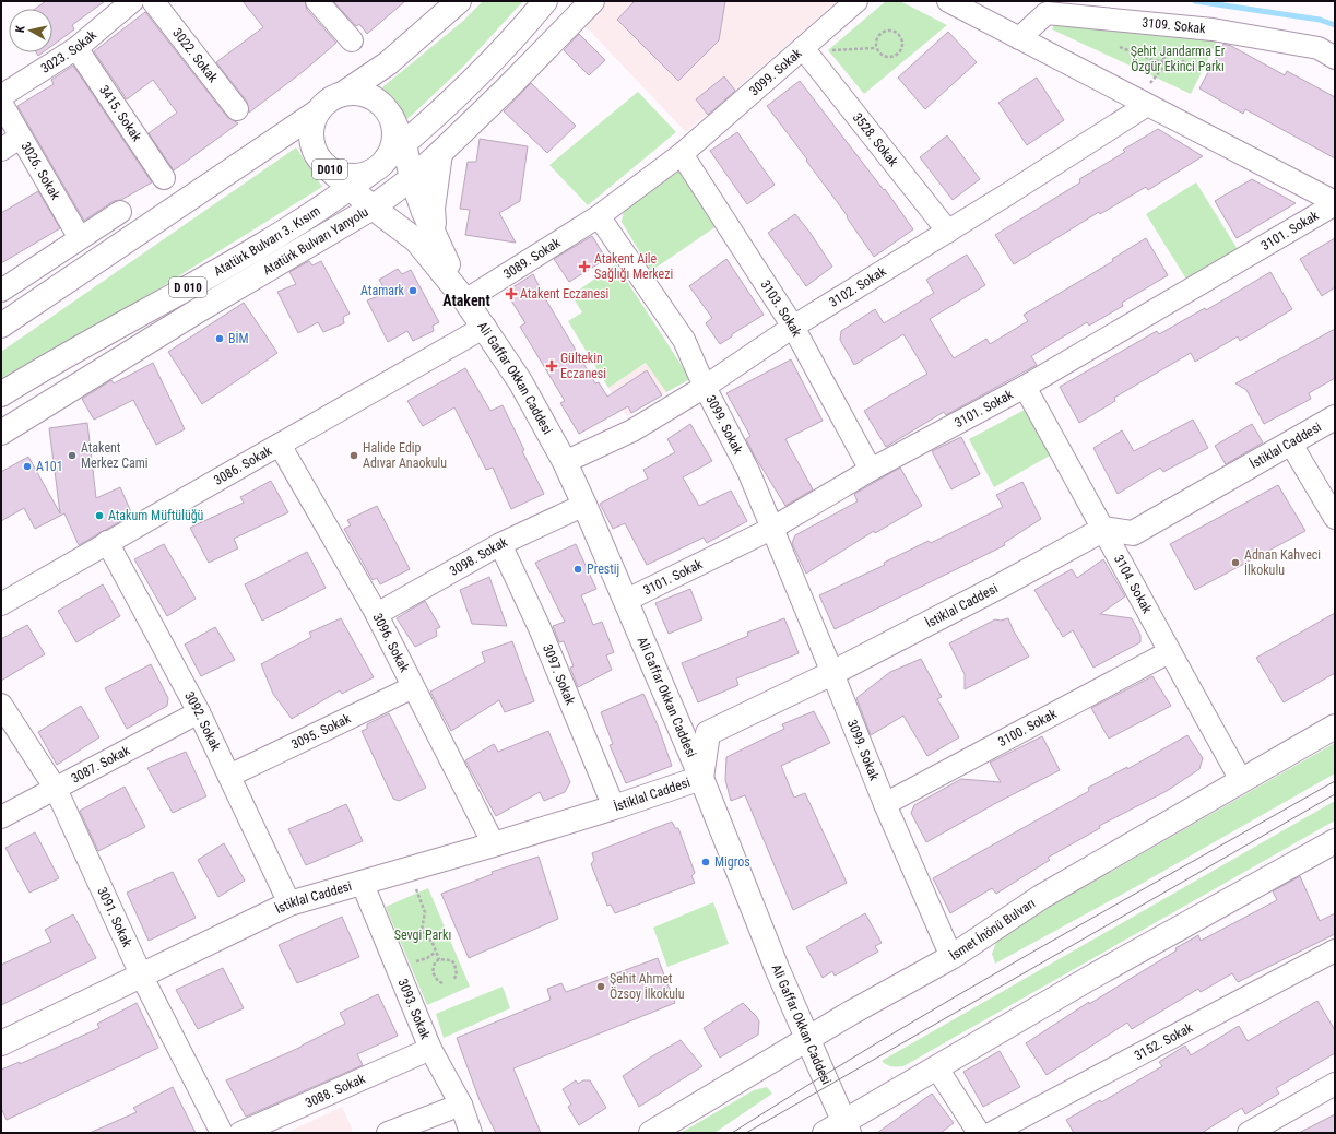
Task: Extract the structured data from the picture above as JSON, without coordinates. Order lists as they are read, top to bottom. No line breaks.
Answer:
{"streets":{"main road":["D010","Atatürk Bulvarı 3. Kısım","Atatürk Bulvarı Yanyolu","D 010","Ali Gaffar Okkan Caddesi","İstiklal Caddesi","İsmet İnönü Bulvarı"],"street":["3109. Sokak","3023. Sokak","3022. Sokak","3099. Sokak","3415. Sokak","3528. Sokak","3026. Sokak","3101. Sokak","3089. Sokak","3102. Sokak","3103. Sokak","3086. Sokak","3098. Sokak","3104. Sokak","3096. Sokak","3097. Sokak","3092. Sokak","3100. Sokak","3095. Sokak","3087. Sokak","3091. Sokak","3093. Sokak","3152. Sokak","3088. Sokak"]},"crossings":[["3023. Sokak","3415. Sokak"],["3099. Sokak","3528. Sokak"],["3099. Sokak","3101. Sokak"],["3099. Sokak","3089. Sokak"],["3099. Sokak","3102. Sokak"],["3099. Sokak","3103. Sokak"],["3099. Sokak","İstiklal Caddesi"],["3099. Sokak","3100. Sokak"],["3099. Sokak","İsmet İnönü Bulvarı"],["3528. Sokak","3102. Sokak"],["D010","Atatürk Bulvarı 3. Kısım"],["3101. Sokak","3103. Sokak"],["3101. Sokak","Ali Gaffar Okkan Caddesi"],["3101. Sokak","3104. Sokak"],["3089. Sokak","Ali Gaffar Okkan Caddesi"],["3102. Sokak","3103. Sokak"],["3102. Sokak","Ali Gaffar Okkan Caddesi"],["Ali Gaffar Okkan Caddesi","İstiklal Caddesi"],["Ali Gaffar Okkan Caddesi","3086. Sokak"],["Ali Gaffar Okkan Caddesi","3098. Sokak"],["Ali Gaffar Okkan Caddesi","İsmet İnönü Bulvarı"],["İstiklal Caddesi","3104. Sokak"],["İstiklal Caddesi","3096. Sokak"],["İstiklal Caddesi","3097. Sokak"],["İstiklal Caddesi","3092. Sokak"],["İstiklal Caddesi","3091. Sokak"],["İstiklal Caddesi","3093. Sokak"],["3086. Sokak","3096. Sokak"],["3086. Sokak","3092. Sokak"],["3098. Sokak","3096. Sokak"],["3098. Sokak","3097. Sokak"],["3104. Sokak","3100. Sokak"],["3104. Sokak","İsmet İnönü Bulvarı"],["3096. Sokak","3095. Sokak"],["3092. Sokak","3095. Sokak"],["3092. Sokak","3087. Sokak"],["3087. Sokak","3091. Sokak"],["3093. Sokak","3088. Sokak"]],"districts":["Atakent"],"parks":["Şehit Jandarma Er Özgür Ekinci Parkı","Sevgi Parkı"],"places":{"health":["Atakent Aile Sağlığı Merkezi","Atakent Eczanesi","Gültekin Eczanesi"],"other":["Atamark","BİM","Atakent Merkez Cami","Halide Edip Adıvar Anaokulu","A101","Atakum Müftülüğü","Adnan Kahveci İlkokulu","Prestij","Migros","Şehit Ahmet Özsoy İlkokulu"]},"north":"left"}
